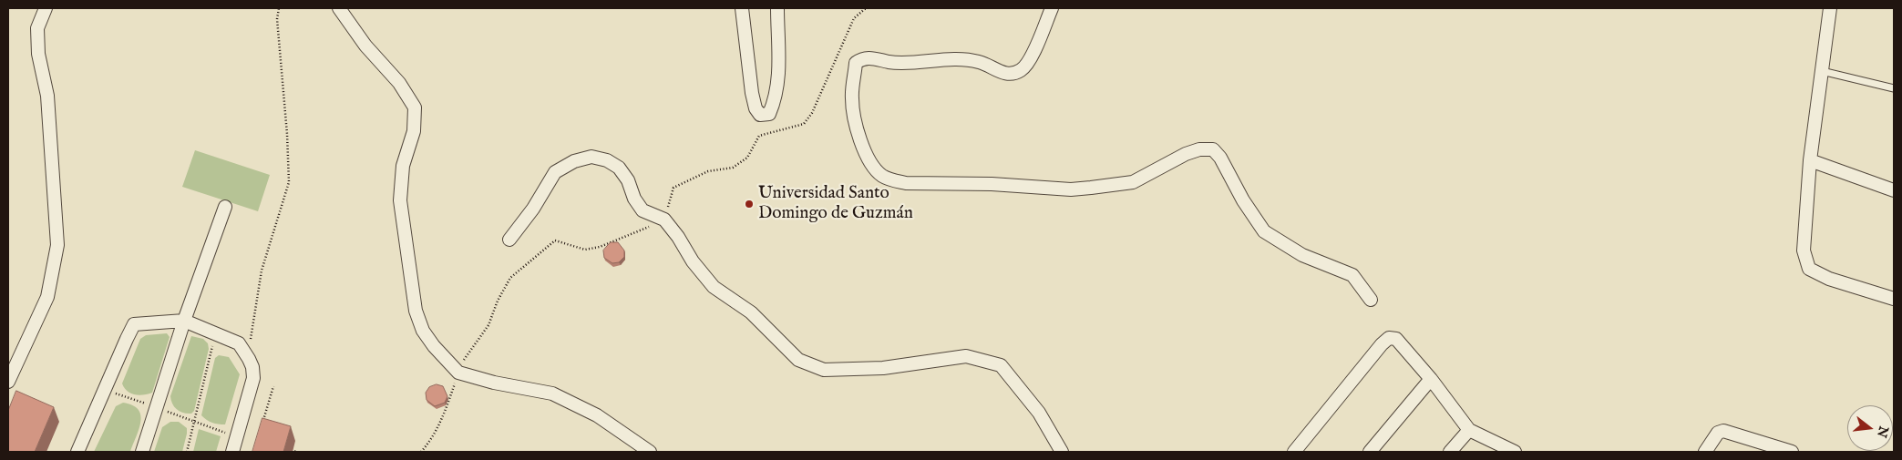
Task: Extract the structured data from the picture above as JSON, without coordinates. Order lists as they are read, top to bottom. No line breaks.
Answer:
{"places":["Universidad Santo Domingo de Guzmán"],"north":"right"}
